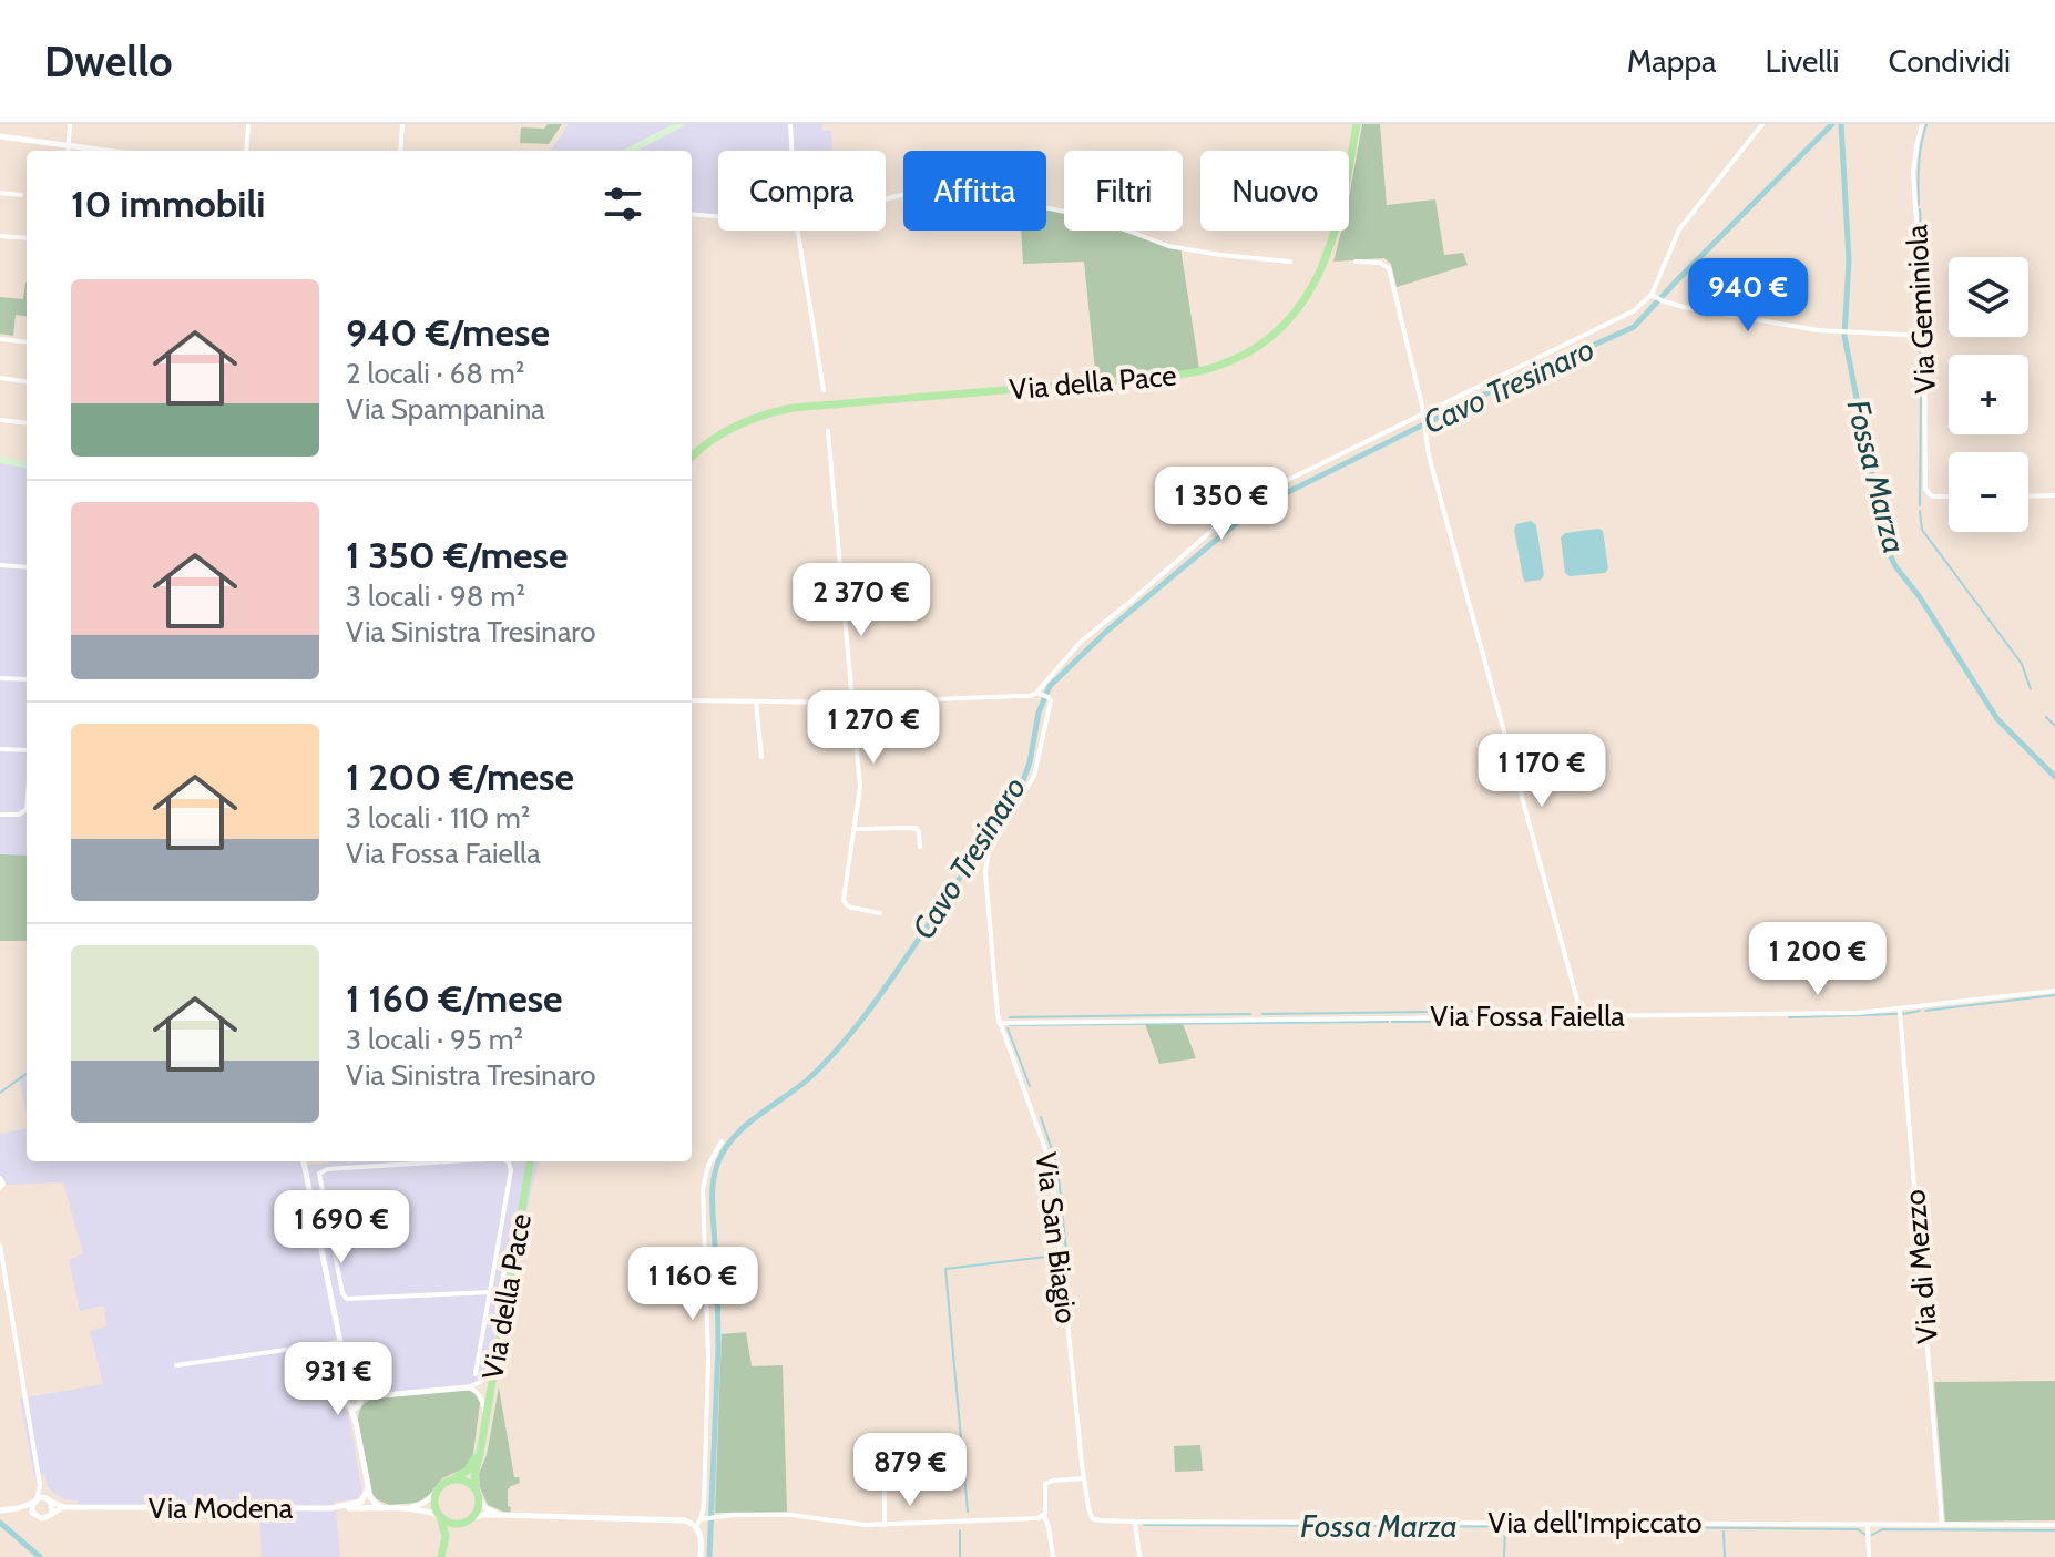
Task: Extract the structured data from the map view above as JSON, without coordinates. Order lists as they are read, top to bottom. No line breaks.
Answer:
{"streets":{"main road":["Via della Pace"],"street":["Via Geminiola","Via Fossa Faiella","Via San Biagio","Via di Mezzo","Via Modena","Via dell'Impiccato"]},"crossings":[["Via della Pace","Via Modena"],["Via Fossa Faiella","Via San Biagio"],["Via Fossa Faiella","Via di Mezzo"],["Via San Biagio","Via dell'Impiccato"],["Via di Mezzo","Via dell'Impiccato"]],"water":["Cavo Tresinaro","Fossa Marza"],"page":{"header":"Dwello","nav":["Mappa","Livelli","Condividi"],"chip":["Compra","Affitta","Filtri","Nuovo"],"heading":"10 immobili","map_buttons":["+","−"],"list":[{"name":"940 €/mese","note":"2 locali · 68 m² · Via Spampanina"},{"name":"1 350 €/mese","note":"3 locali · 98 m² · Via Sinistra Tresinaro"},{"name":"1 200 €/mese","note":"3 locali · 110 m² · Via Fossa Faiella"},{"name":"1 160 €/mese","note":"3 locali · 95 m² · Via Sinistra Tresinaro"}],"price":["940 €","1 350 €","2 370 €","1 270 €","1 170 €","1 200 €","1 690 €","1 160 €","931 €","879 €"]}}
